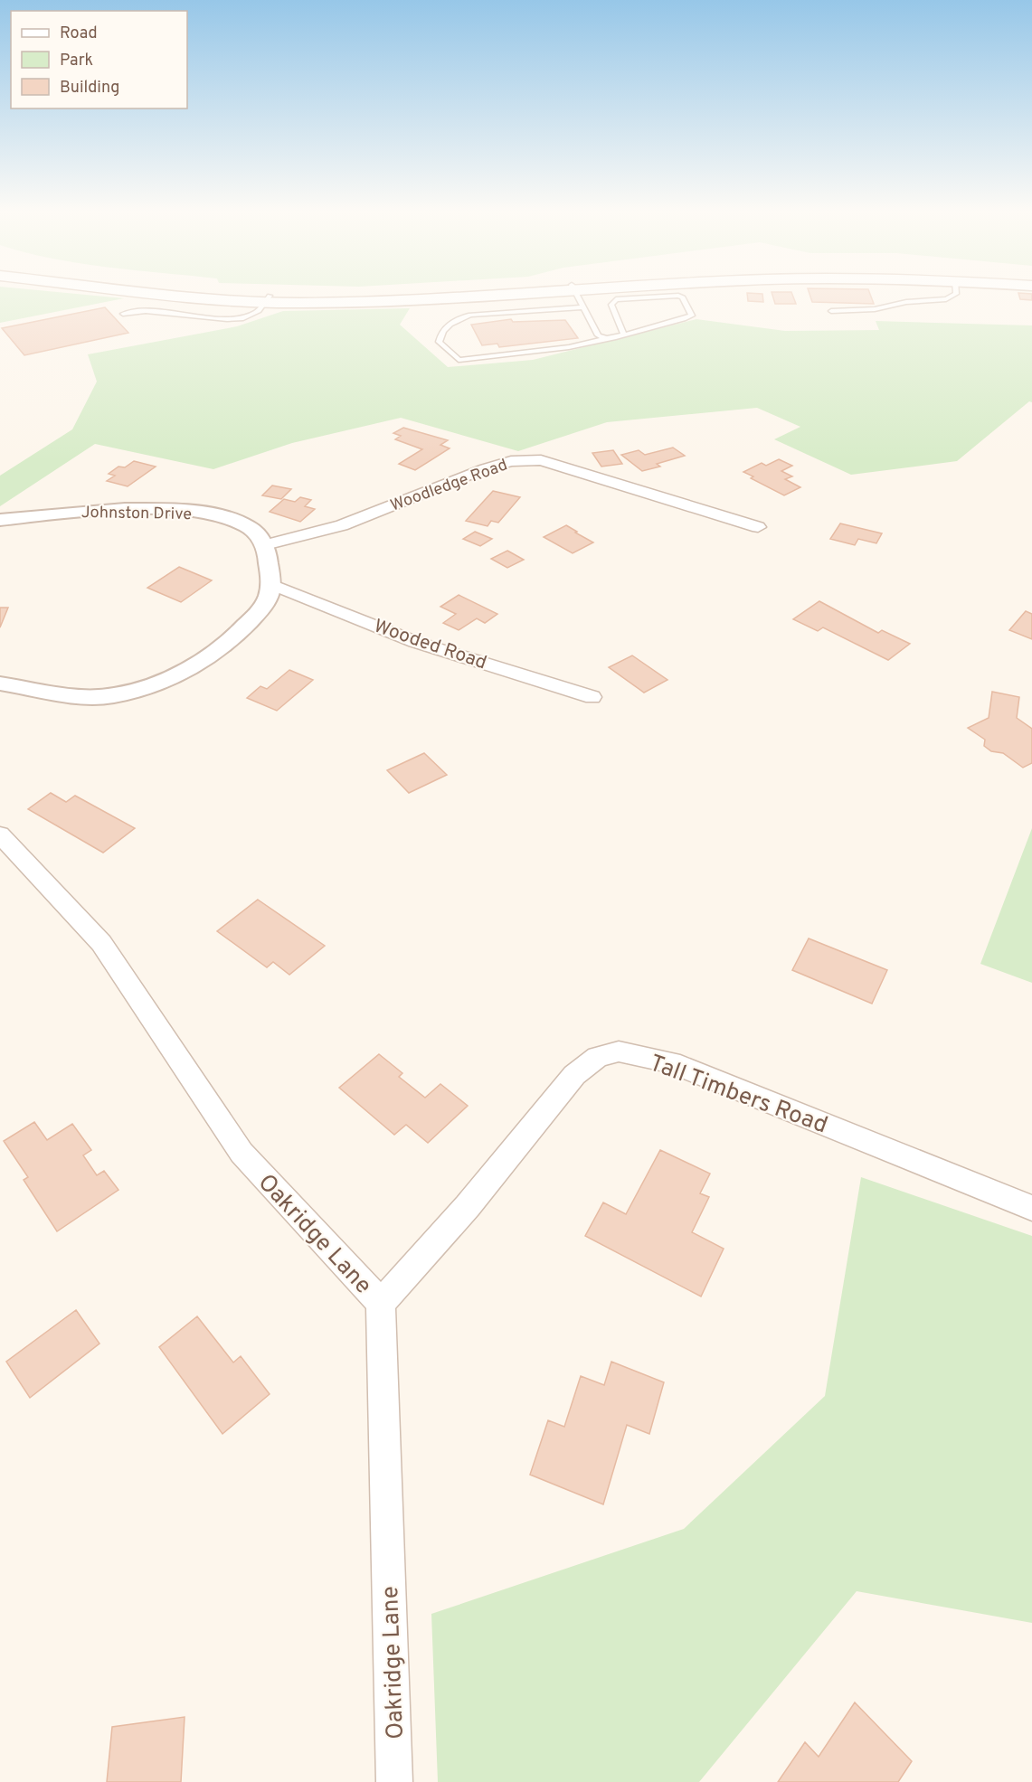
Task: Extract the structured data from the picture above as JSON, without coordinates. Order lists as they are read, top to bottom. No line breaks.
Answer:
{"streets":{"street":["Woodledge Road","Johnston Drive","Wooded Road","Tall Timbers Road","Oakridge Lane"]},"crossings":[["Woodledge Road","Johnston Drive"],["Tall Timbers Road","Oakridge Lane"]],"legend":["Road","Park","Building"]}
